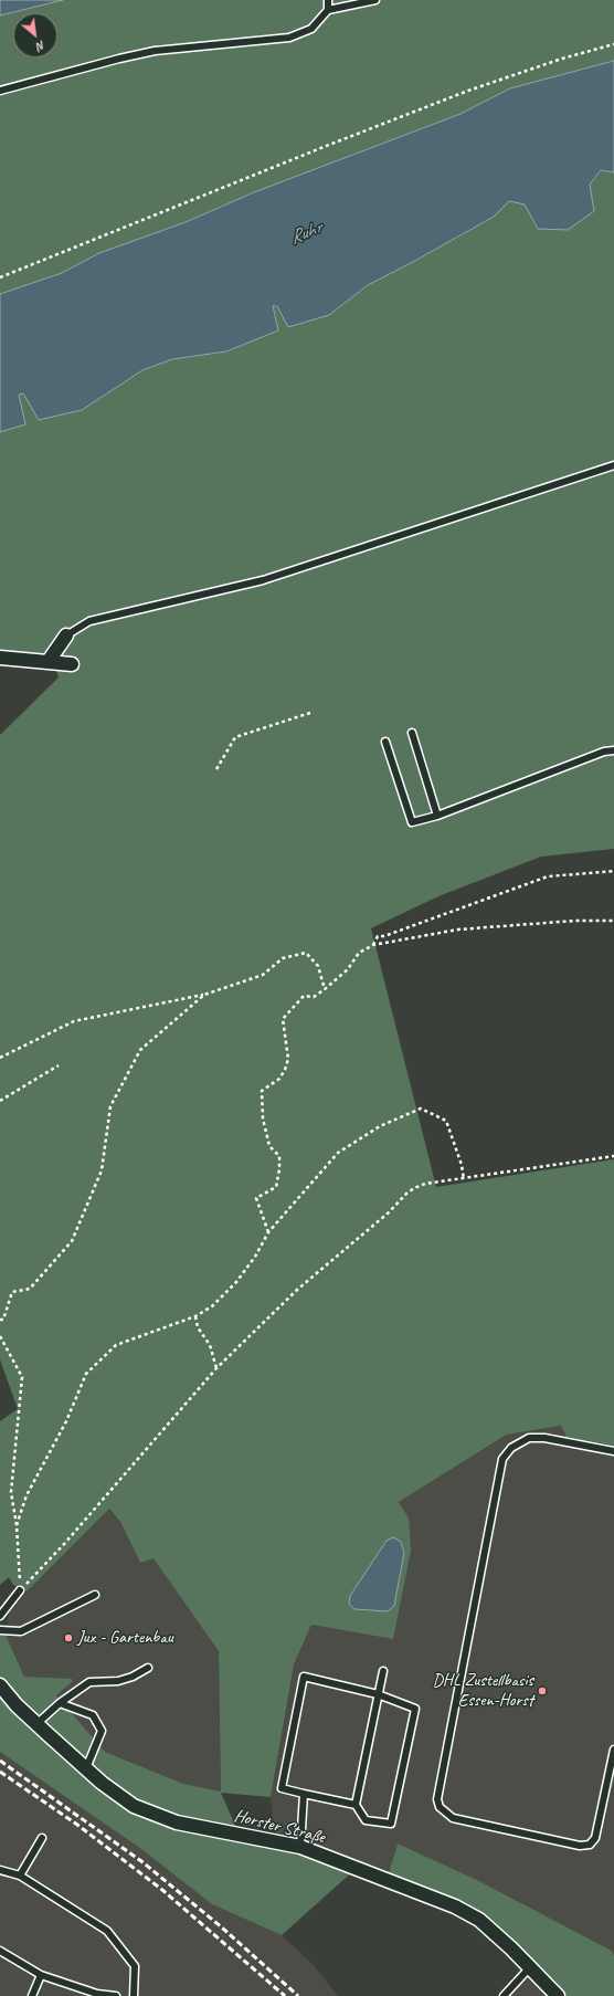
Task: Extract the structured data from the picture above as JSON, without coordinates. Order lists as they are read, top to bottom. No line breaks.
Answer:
{"streets":{"street":["Horster Straße"]},"water":["Ruhr"],"places":["Jux - Gartenbau","DHL Zustellbasis Essen-Horst"],"north":"bottom right"}
